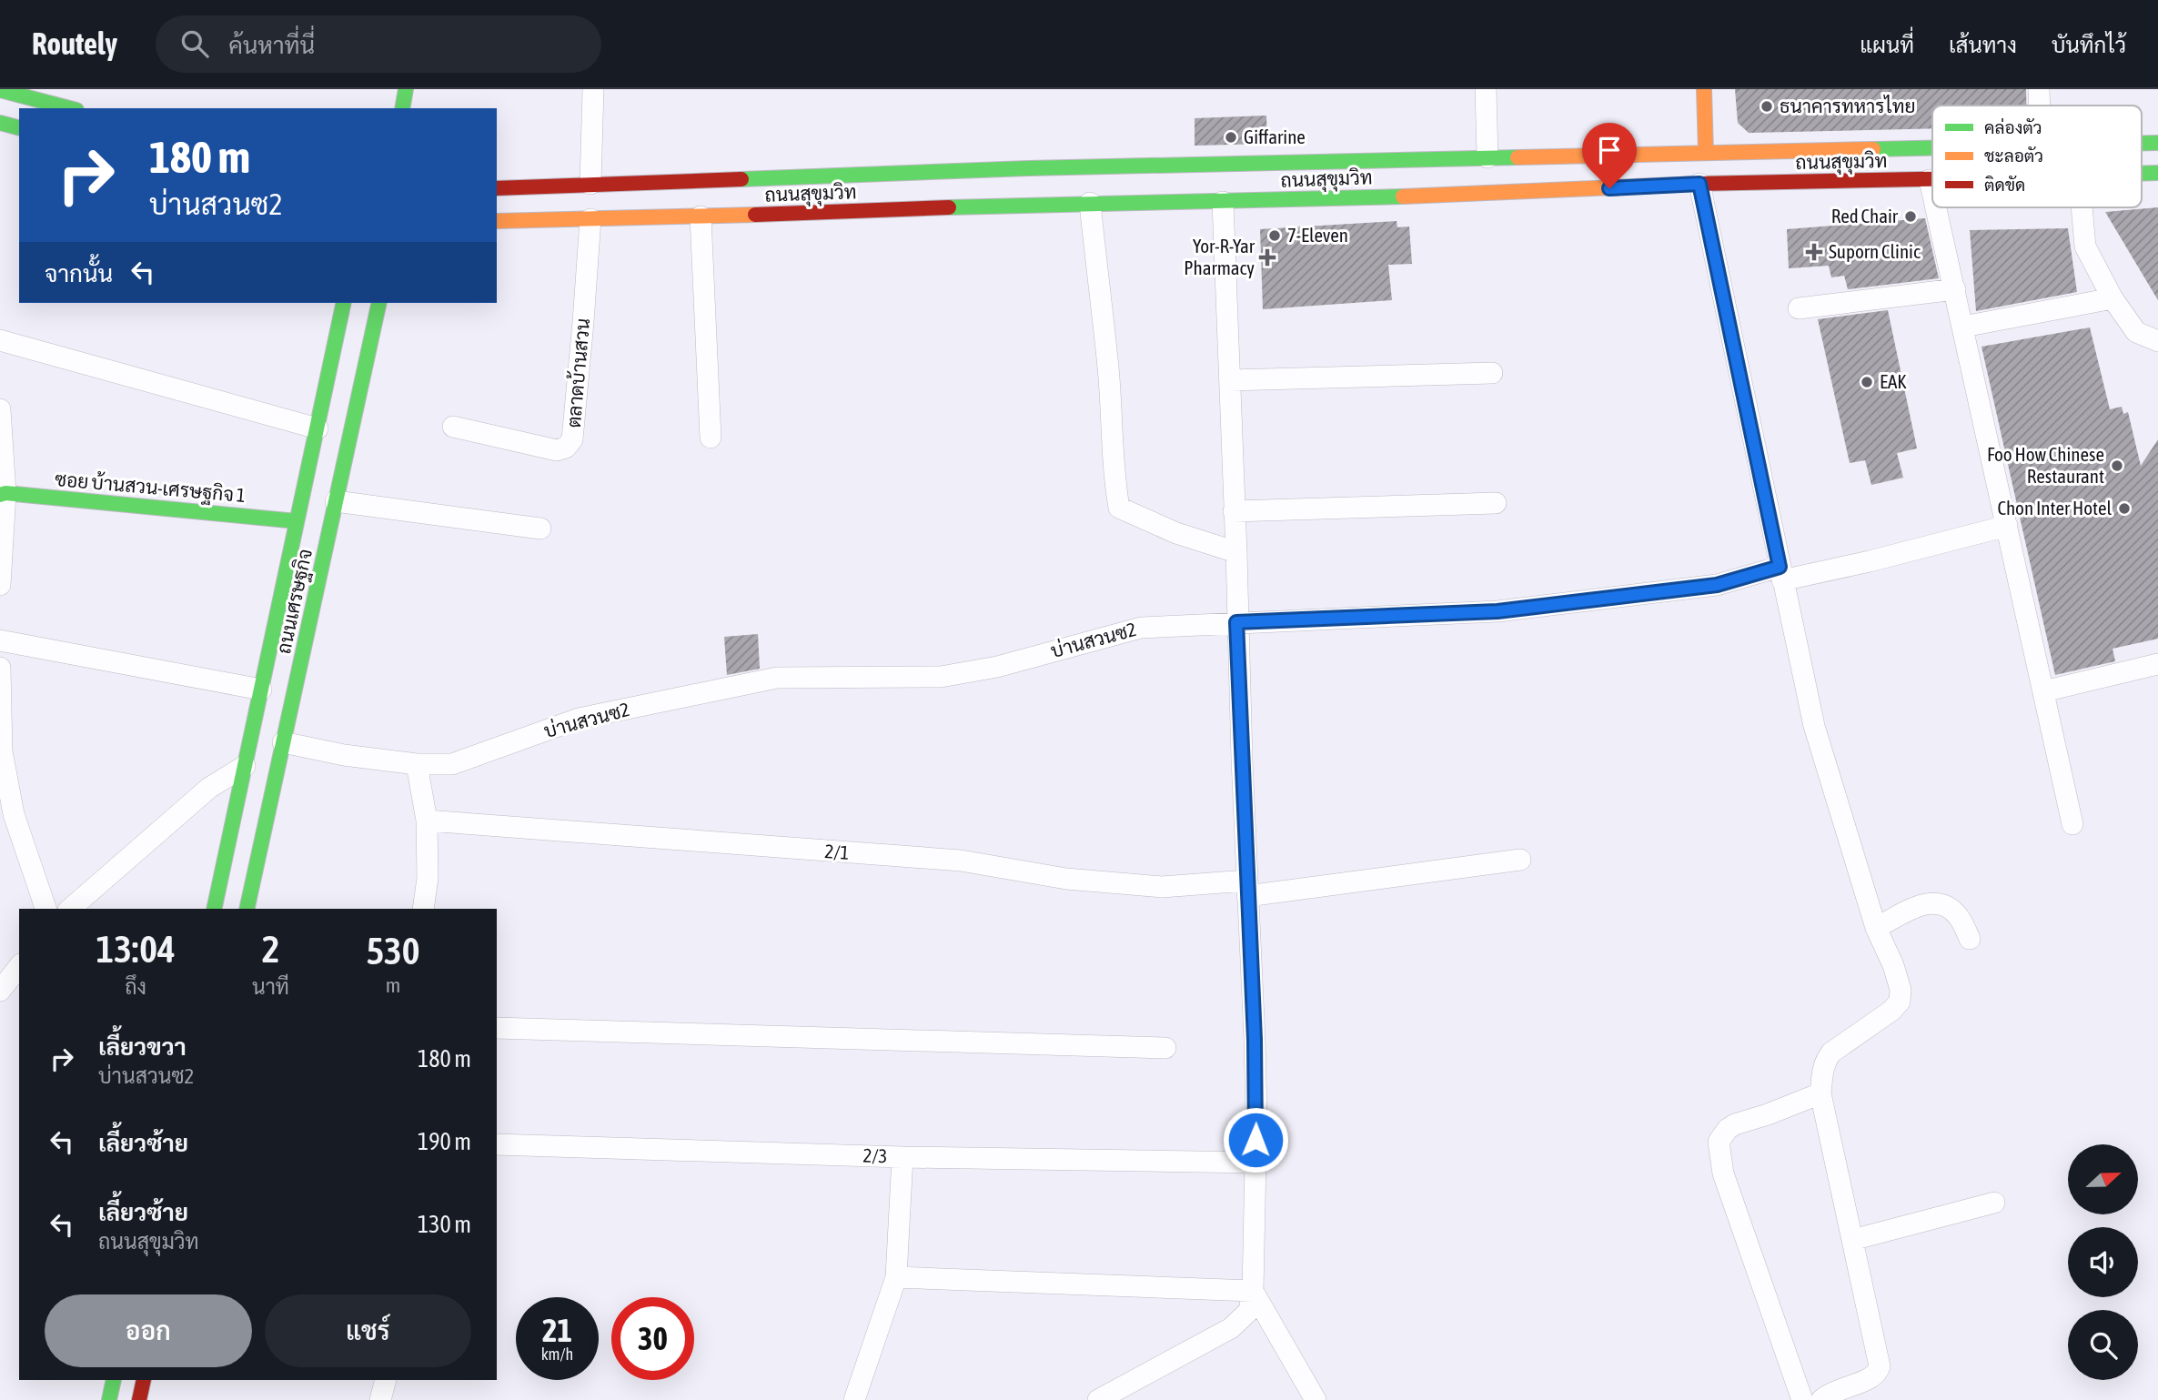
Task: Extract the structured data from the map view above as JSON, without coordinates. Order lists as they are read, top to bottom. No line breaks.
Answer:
{"streets":{"main road":["ถนนสุขุมวิท","ซอย บ้านสวน-เศรษฐกิจ 1","ถนนเศรษฐกิจ"],"street":["ตลาดบ้านสวน","บ่านสวนซ2","2/1","2/3"]},"crossings":[["ถนนสุขุมวิท","ตลาดบ้านสวน"],["ซอย บ้านสวน-เศรษฐกิจ 1","ถนนเศรษฐกิจ"],["ถนนเศรษฐกิจ","บ่านสวนซ2"]],"places":{"other":["ธนาคารทหารไทย","Giffarine","Red Chair","7-Eleven","EAK","Foo How Chinese Restaurant","Chon Inter Hotel"],"health":["Suporn Clinic","Yor-R-Yar Pharmacy"]},"legend":["คล่องตัว","ชะลอตัว","ติดขัด"],"north":"right","page":{"header":"Routely","search":"ค้นหาที่นี่","nav":["แผนที่","เส้นทาง","บันทึกไว้"],"turn":["180 m","บ่านสวนซ2"],"then":"จากนั้น","eta":["13:04","ถึง","2","นาที","530","m"],"list":[{"name":"เลี้ยวขวา","note":"บ่านสวนซ2","value":"180 m"},{"name":"เลี้ยวซ้าย","value":"190 m"},{"name":"เลี้ยวซ้าย","note":"ถนนสุขุมวิท","value":"130 m"}],"buttons":["ออก","แชร์"],"speed":"21 km/h","limit":"30"}}
